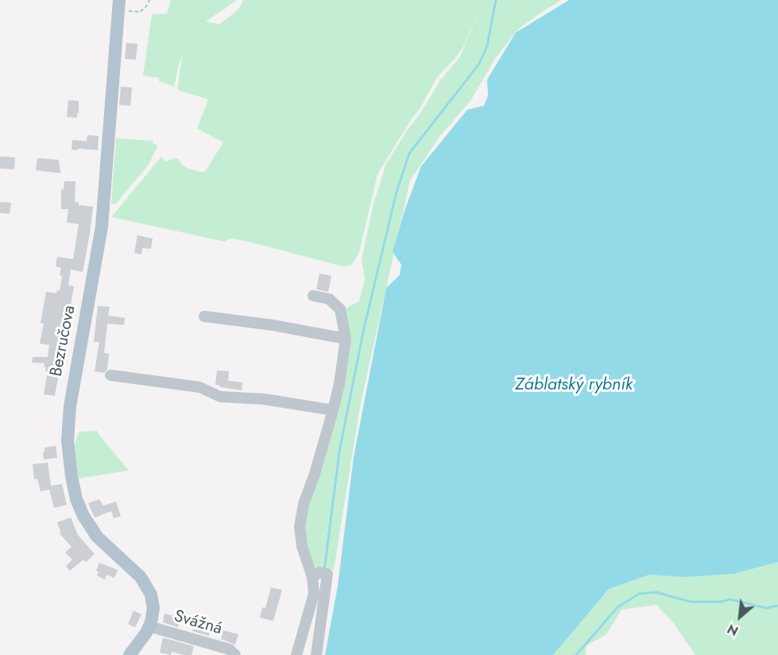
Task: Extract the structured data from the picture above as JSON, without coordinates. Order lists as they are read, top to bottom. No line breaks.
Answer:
{"streets":{"main road":["Bezručova"],"street":["Svážná"]},"crossings":[["Bezručova","Svážná"]],"water":["Záblatský rybník"],"north":"bottom left"}
